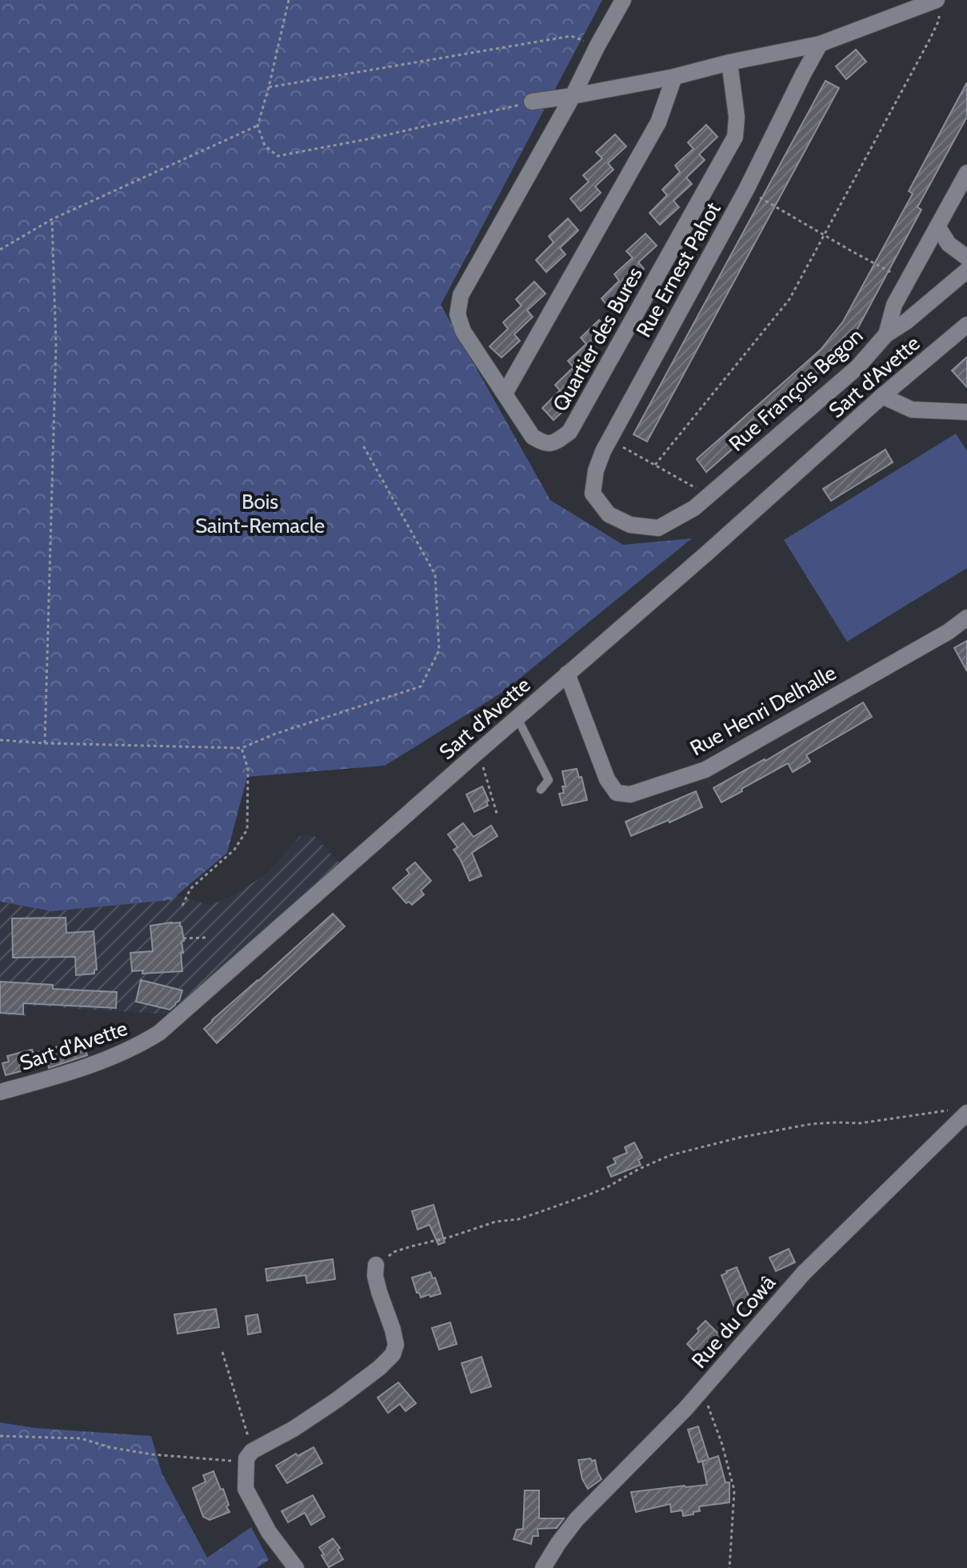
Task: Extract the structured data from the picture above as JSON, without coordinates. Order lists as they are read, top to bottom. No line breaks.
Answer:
{"streets":{"street":["Rue Ernest Pahot","Quartier des Bures","Sart d'Avette","Rue François Begon","Rue Henri Delhalle","Rue du Cowâ"]},"crossings":[["Rue Ernest Pahot","Rue François Begon"],["Sart d'Avette","Rue Henri Delhalle"]],"parks":["Bois Saint-Remacle"]}
